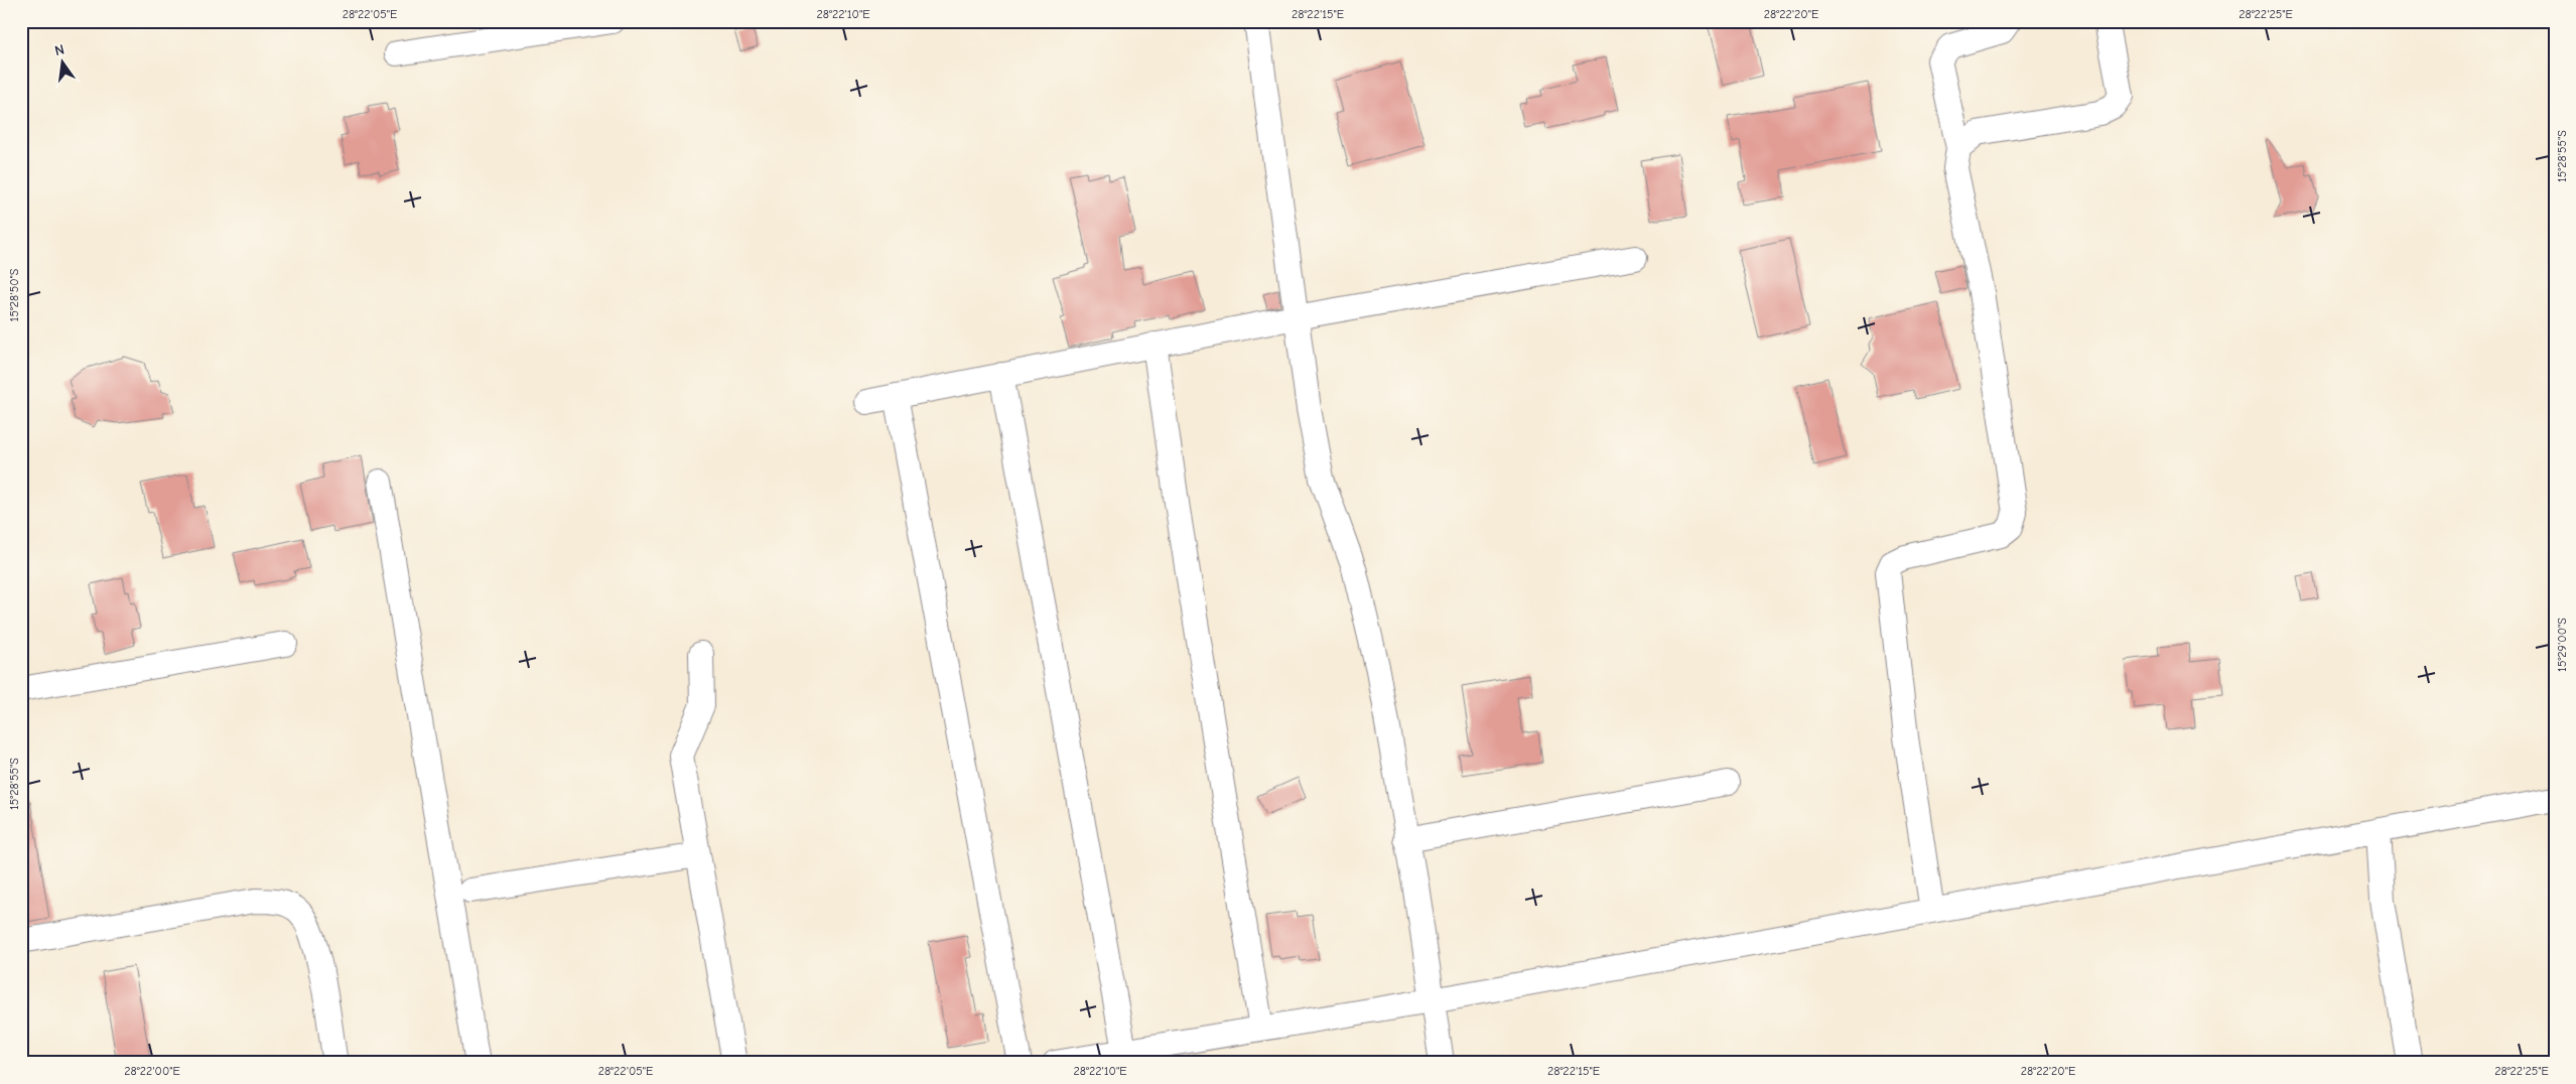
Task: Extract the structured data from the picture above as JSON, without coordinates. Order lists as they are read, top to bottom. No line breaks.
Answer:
{"north":"top","coordinates":["28°22'05\"E","28°22'10\"E","28°22'15\"E","28°22'20\"E","28°22'25\"E","15°28'55\"S","15°28'50\"S","15°29'00\"S","28°22'00\"E"]}
